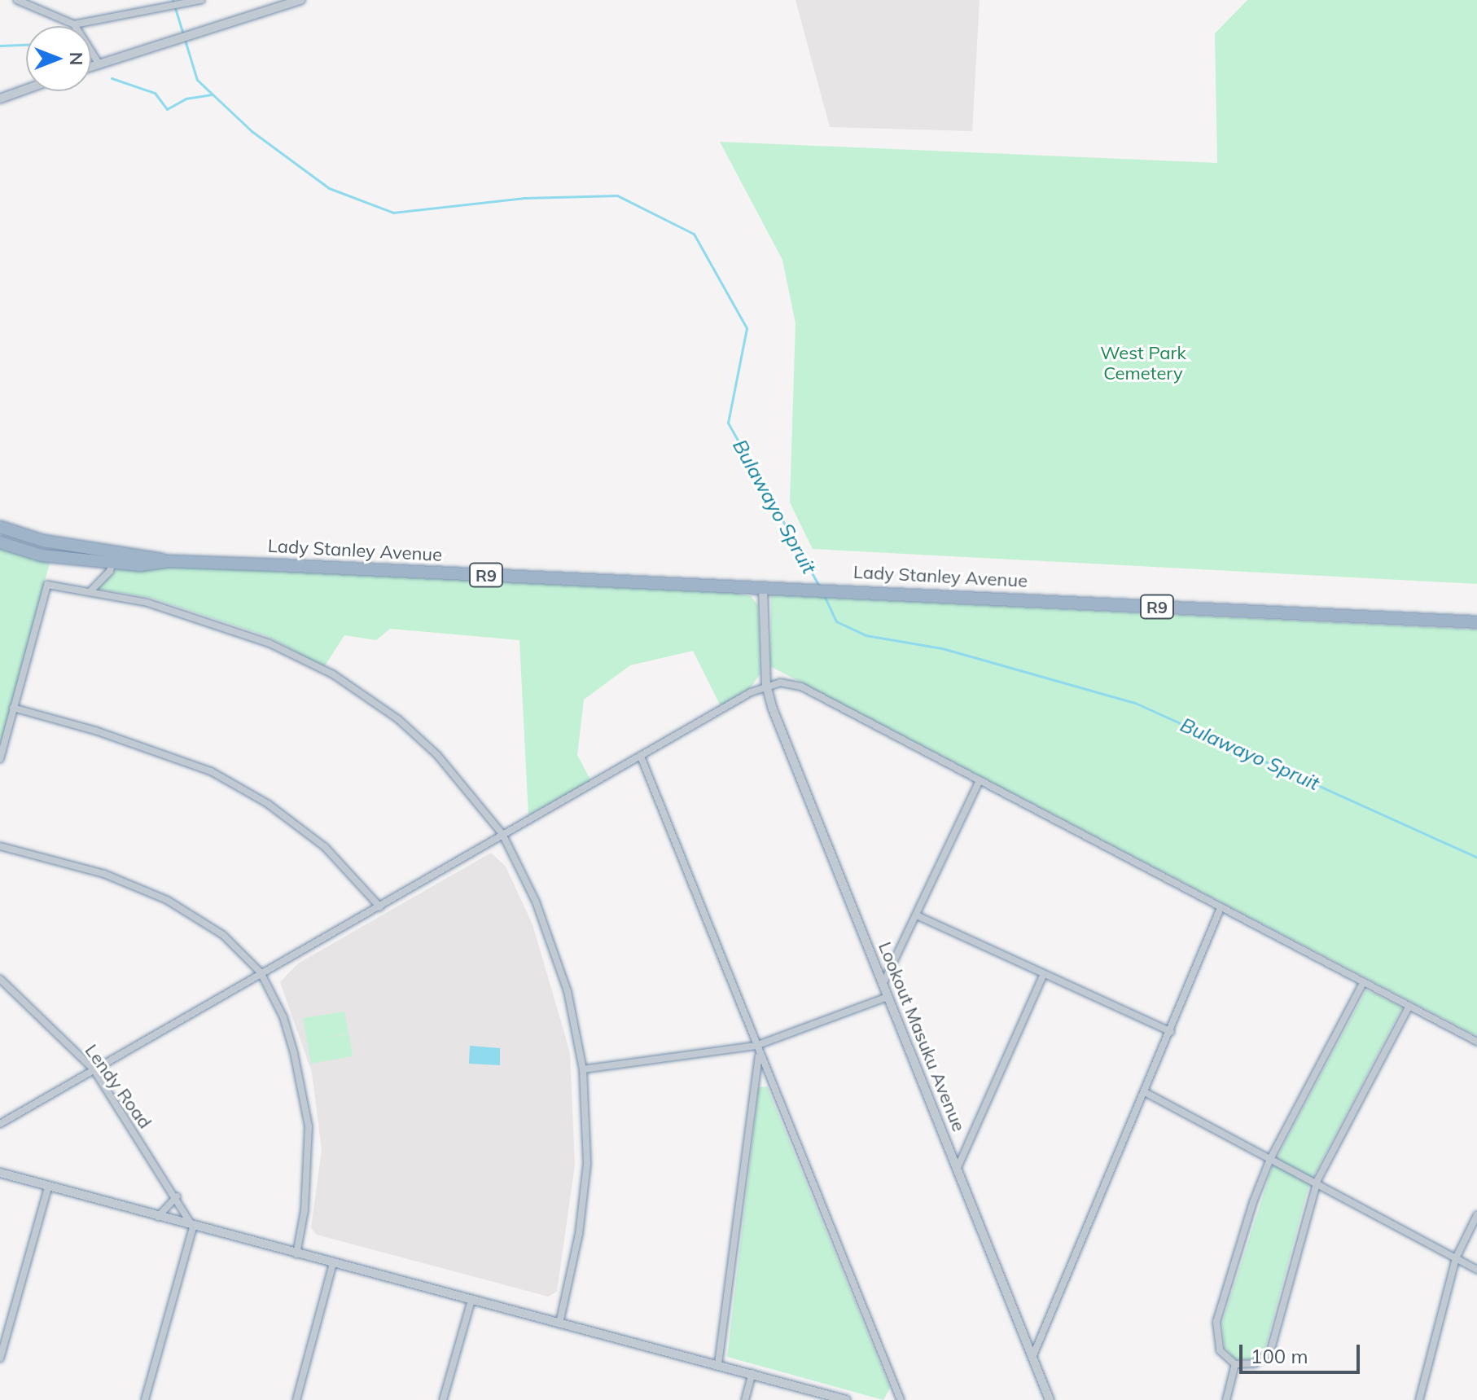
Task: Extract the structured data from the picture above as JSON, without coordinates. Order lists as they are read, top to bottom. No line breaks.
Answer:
{"streets":{"highway":["Lady Stanley Avenue","R9"],"street":["Lookout Masuku Avenue","Lendy Road"]},"crossings":[["Lady Stanley Avenue","Lookout Masuku Avenue"]],"water":["Bulawayo Spruit"],"parks":["West Park Cemetery"],"scale_bar":"100 m","north":"right"}
